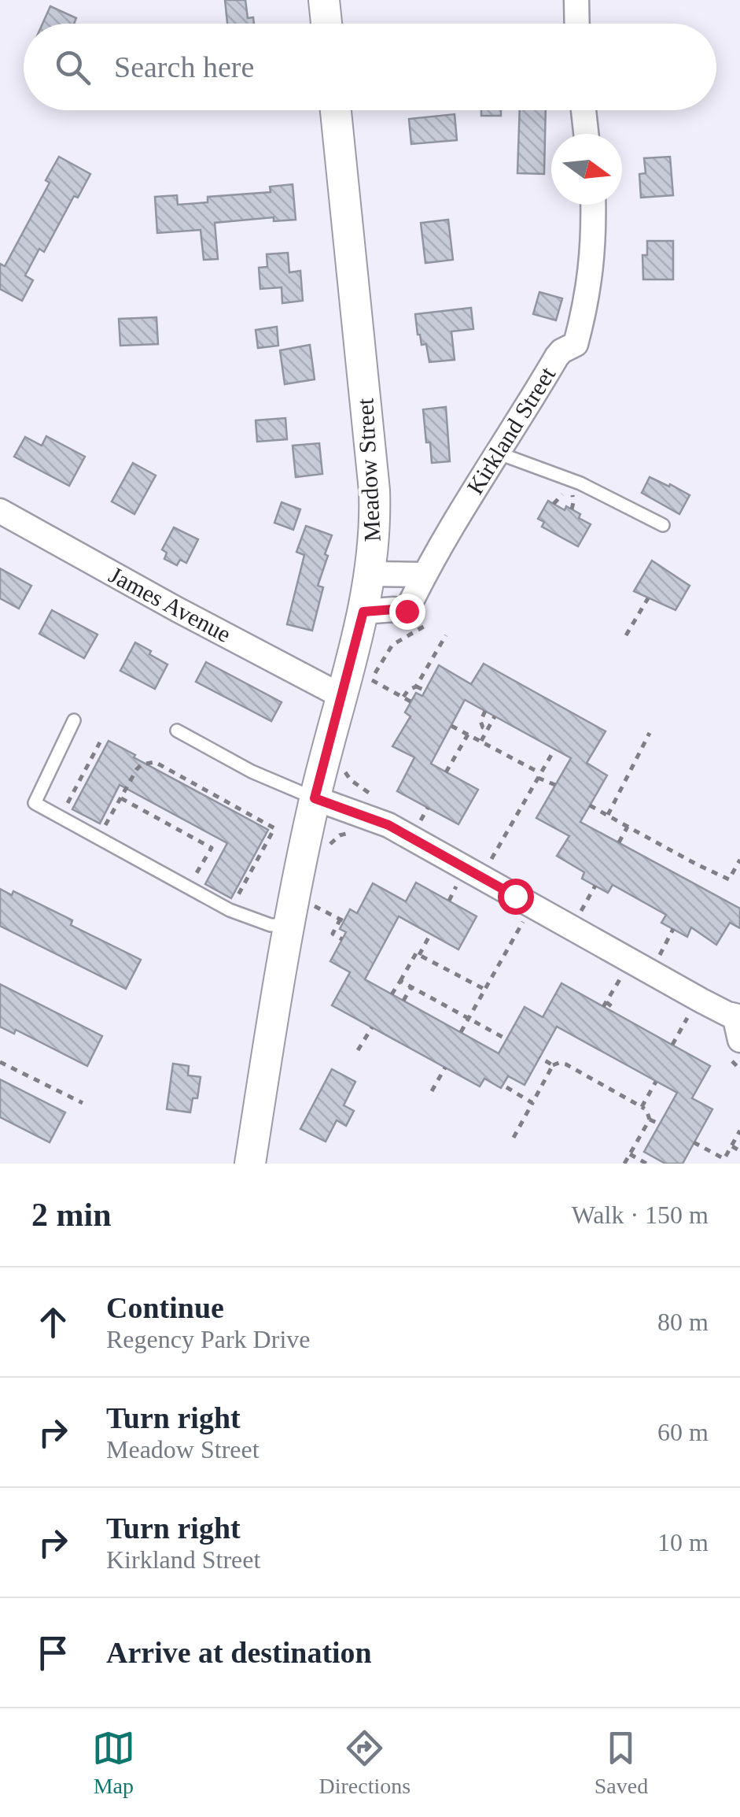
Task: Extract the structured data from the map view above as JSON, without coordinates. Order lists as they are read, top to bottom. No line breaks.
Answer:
{"streets":{"street":["Kirkland Street","Meadow Street","James Avenue"]},"crossings":[["Kirkland Street","Meadow Street"],["Meadow Street","James Avenue"]],"north":"right","page":{"search":"Search here","heading":["2 min","Walk · 150 m"],"list":[["Continue","Regency Park Drive","80 m"],["Turn right","Meadow Street","60 m"],["Turn right","Kirkland Street","10 m"],"Arrive at destination"],"nav":["Map","Directions","Saved"]}}
